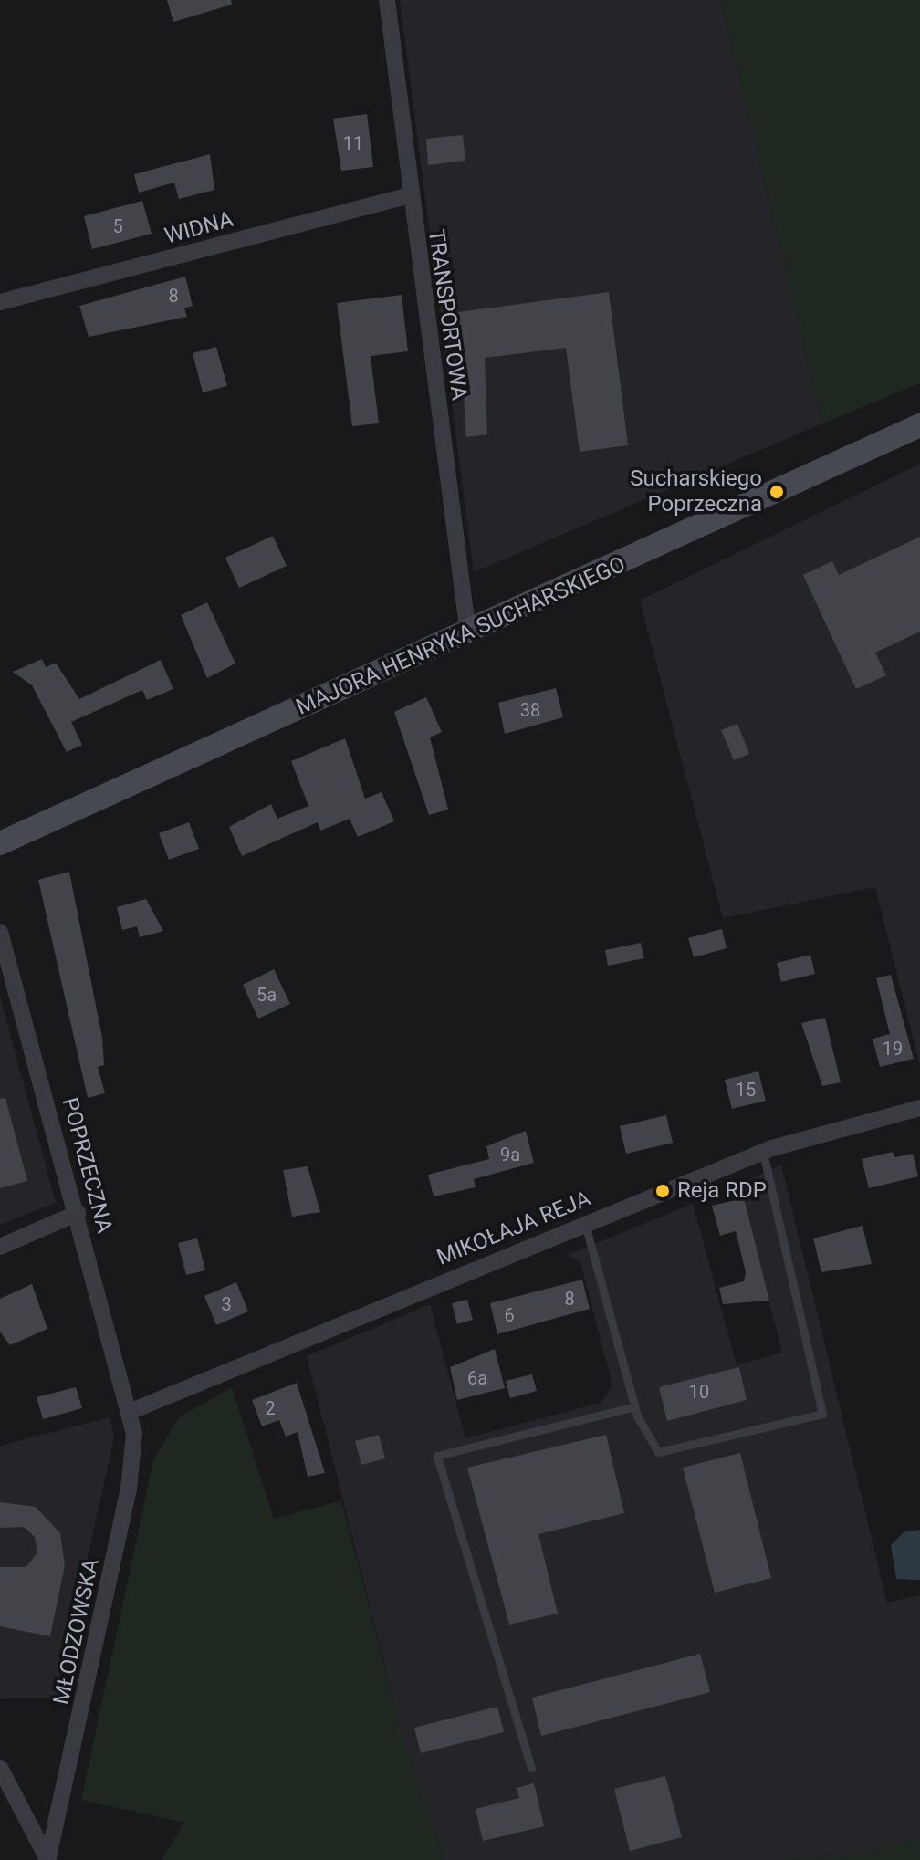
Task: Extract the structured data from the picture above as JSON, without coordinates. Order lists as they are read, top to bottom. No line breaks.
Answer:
{"streets":{"street":["WIDNA","TRANSPORTOWA","MAJORA HENRYKA SUCHARSKIEGO","POPRZECZNA","MIKOŁAJA REJA","MŁODZOWSKA"]},"crossings":[["WIDNA","TRANSPORTOWA"],["TRANSPORTOWA","MAJORA HENRYKA SUCHARSKIEGO"],["POPRZECZNA","MIKOŁAJA REJA"],["POPRZECZNA","MŁODZOWSKA"],["MIKOŁAJA REJA","MŁODZOWSKA"]],"places":["Sucharskiego Poprzeczna","Reja RDP"],"house_numbers":["11","5","8","38","5a","19","15","9a","8","3","6","6a","10","2"]}
